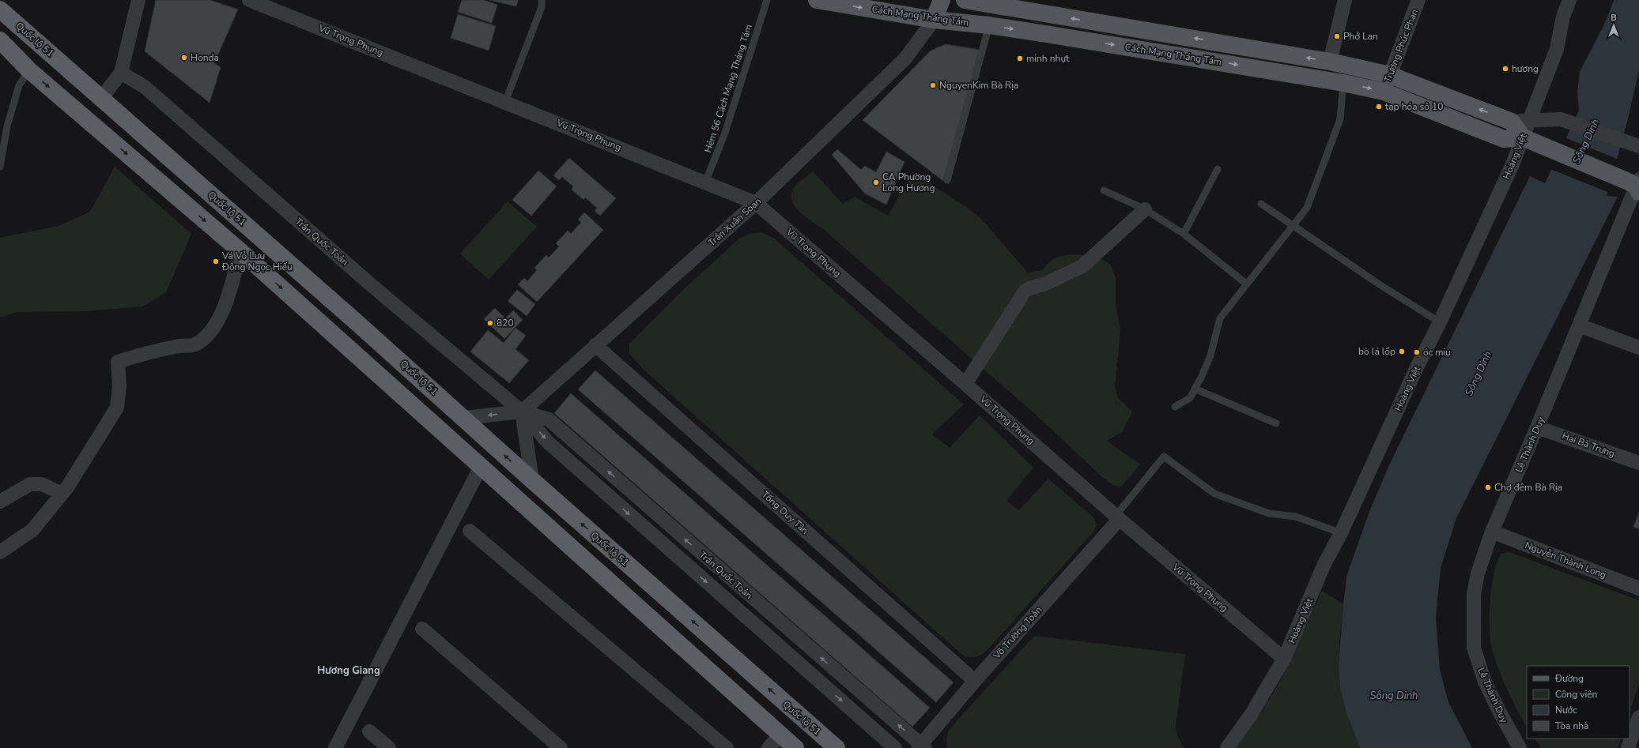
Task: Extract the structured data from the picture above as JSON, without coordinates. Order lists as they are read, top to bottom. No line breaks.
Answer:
{"streets":{"highway":["Quốc lộ 51"],"main road":["Cách Mạng Tháng Tám"],"street":["Vũ Trọng Phụng","Trương Phúc Phan","Hoàng Việt","Trần Xuân Soạn","Trần Quốc Toản","Lê Thành Duy","Hai Bà Trưng","Tống Duy Tân","Nguyễn Thành Long","Võ Trường Toản"],"lane":["Hẻm 56 Cách Mạng Tháng Tám"]},"crossings":[["Cách Mạng Tháng Tám","Trương Phúc Phan"],["Cách Mạng Tháng Tám","Hoàng Việt"],["Cách Mạng Tháng Tám","Trần Xuân Soạn"],["Cách Mạng Tháng Tám","Lê Thành Duy"],["Vũ Trọng Phụng","Hẻm 56 Cách Mạng Tháng Tám"],["Vũ Trọng Phụng","Hoàng Việt"],["Vũ Trọng Phụng","Trần Xuân Soạn"],["Vũ Trọng Phụng","Võ Trường Toản"],["Trần Xuân Soạn","Trần Quốc Toản"],["Trần Xuân Soạn","Tống Duy Tân"],["Trần Quốc Toản","Võ Trường Toản"],["Lê Thành Duy","Hai Bà Trưng"],["Lê Thành Duy","Nguyễn Thành Long"],["Tống Duy Tân","Võ Trường Toản"]],"districts":["Hương Giang"],"water":["Sông Dinh"],"places":["Phở Lan","Honda","minh nhựt","hương","NguyenKim Bà Rịa","tạp hóa sô 10","CA Phường Long Hương","Vá Vỏ Lưu Động Ngọc Hiếu","820","bò lá lốp","óc miu","Chợ đêm Bà Rịa"],"legend":["Đường","Công viên","Nước","Tòa nhà"],"north":"top"}
